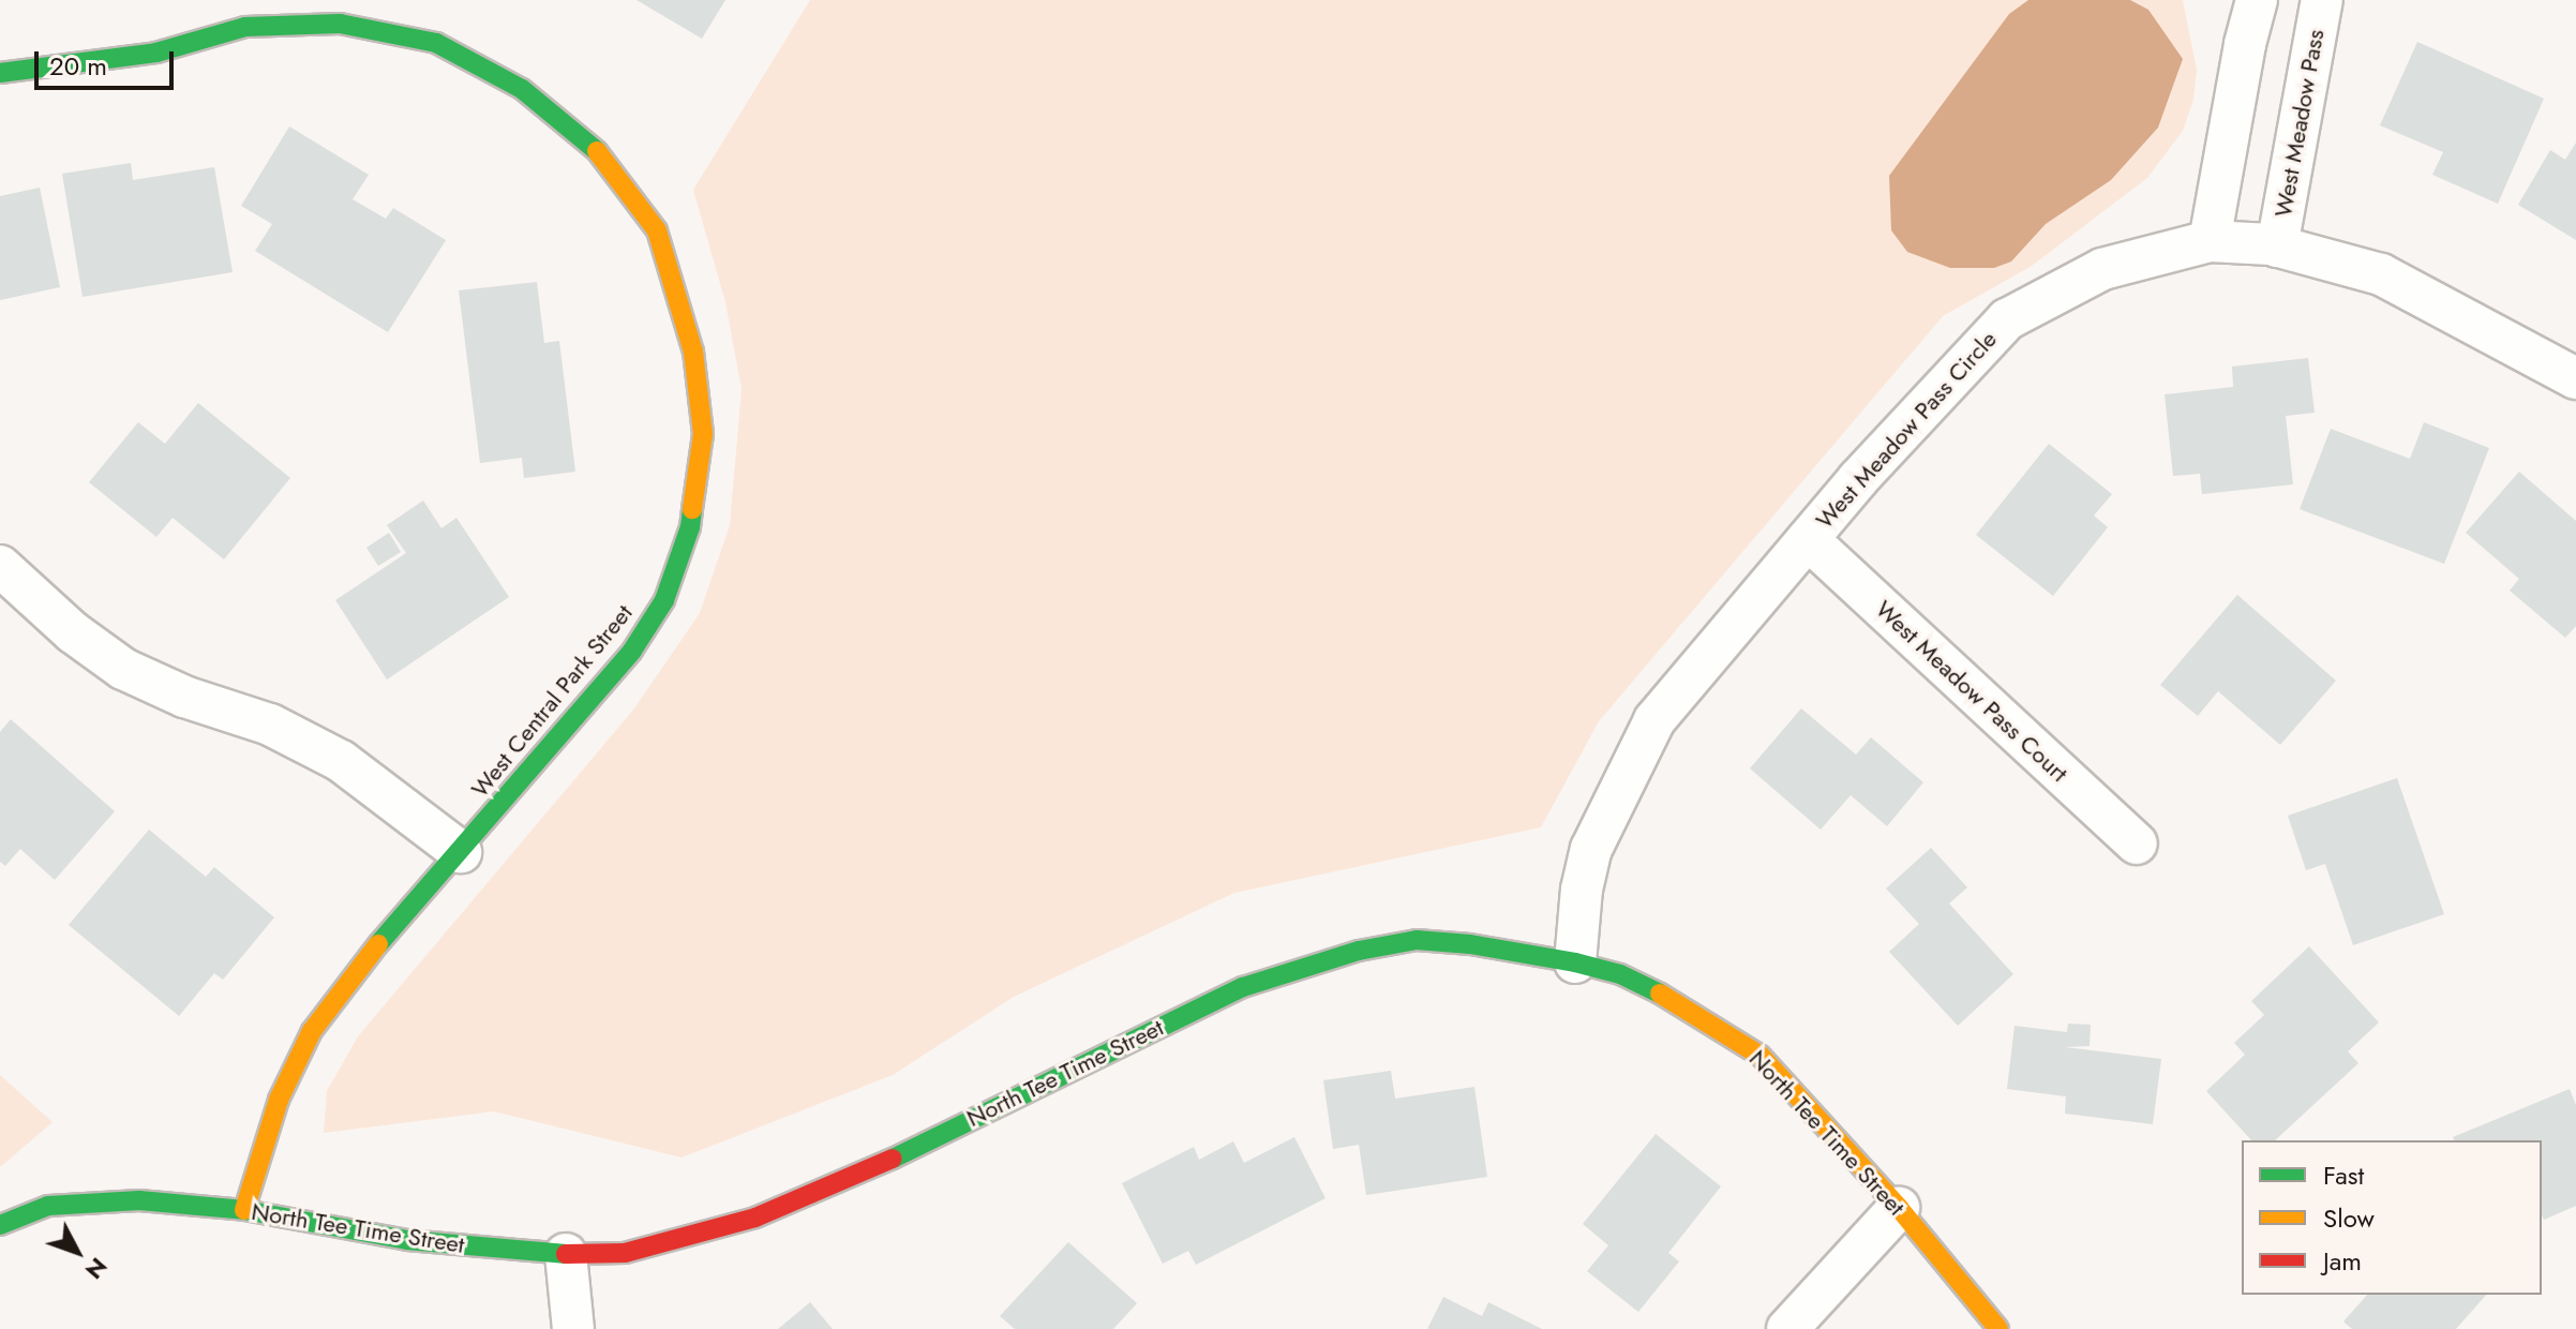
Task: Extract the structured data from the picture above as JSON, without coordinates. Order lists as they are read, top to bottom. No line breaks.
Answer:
{"streets":{"street":["West Meadow Pass","West Meadow Pass Circle","West Meadow Pass Court","West Central Park Street","North Tee Time Street"]},"crossings":[["West Meadow Pass","West Meadow Pass Circle"],["West Meadow Pass Circle","West Meadow Pass Court"],["West Meadow Pass Circle","North Tee Time Street"],["West Central Park Street","North Tee Time Street"]],"legend":["Fast","Slow","Jam"],"scale_bar":"20 m","north":"bottom right"}
